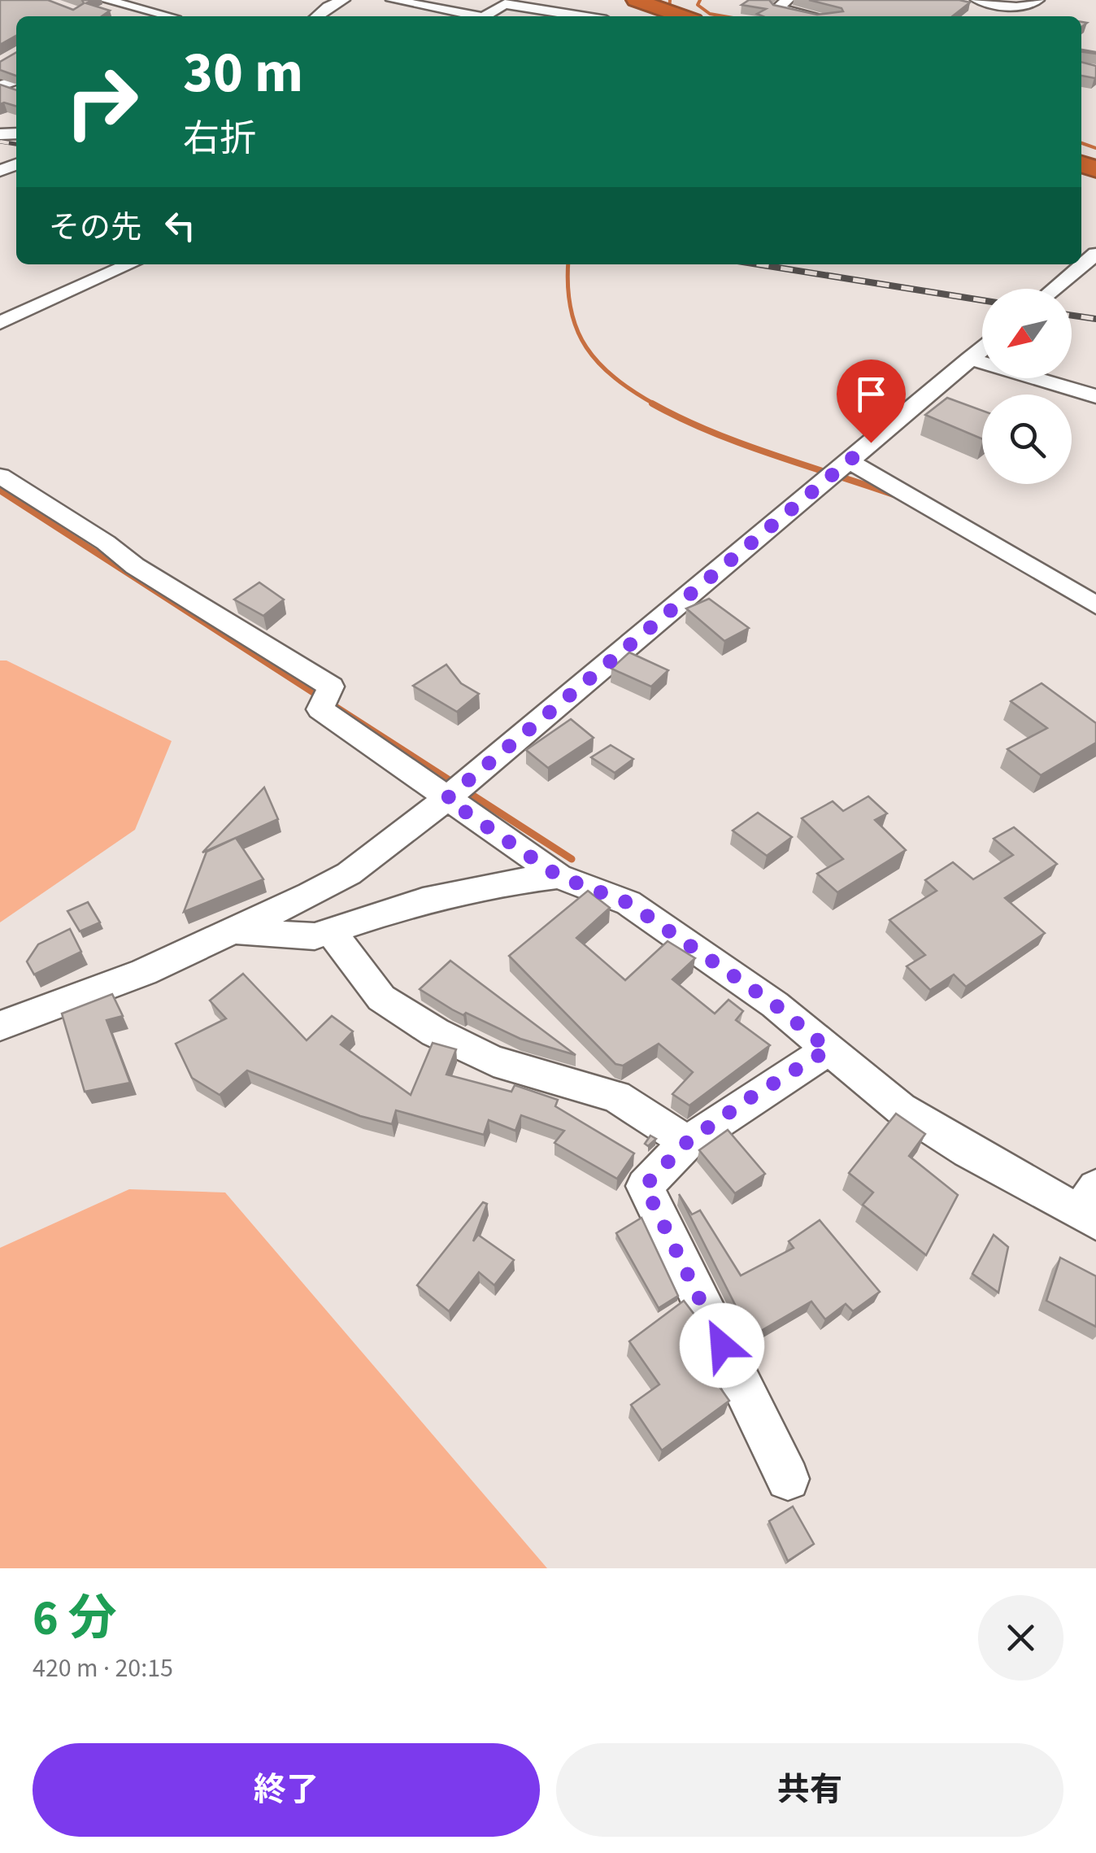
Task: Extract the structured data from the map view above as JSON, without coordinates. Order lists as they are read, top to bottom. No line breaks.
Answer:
{"north":"bottom left","page":{"turn":["30 m","右折"],"then":"その先","heading":["6 分","420 m · 20:15"],"buttons":["終了","共有"]}}
